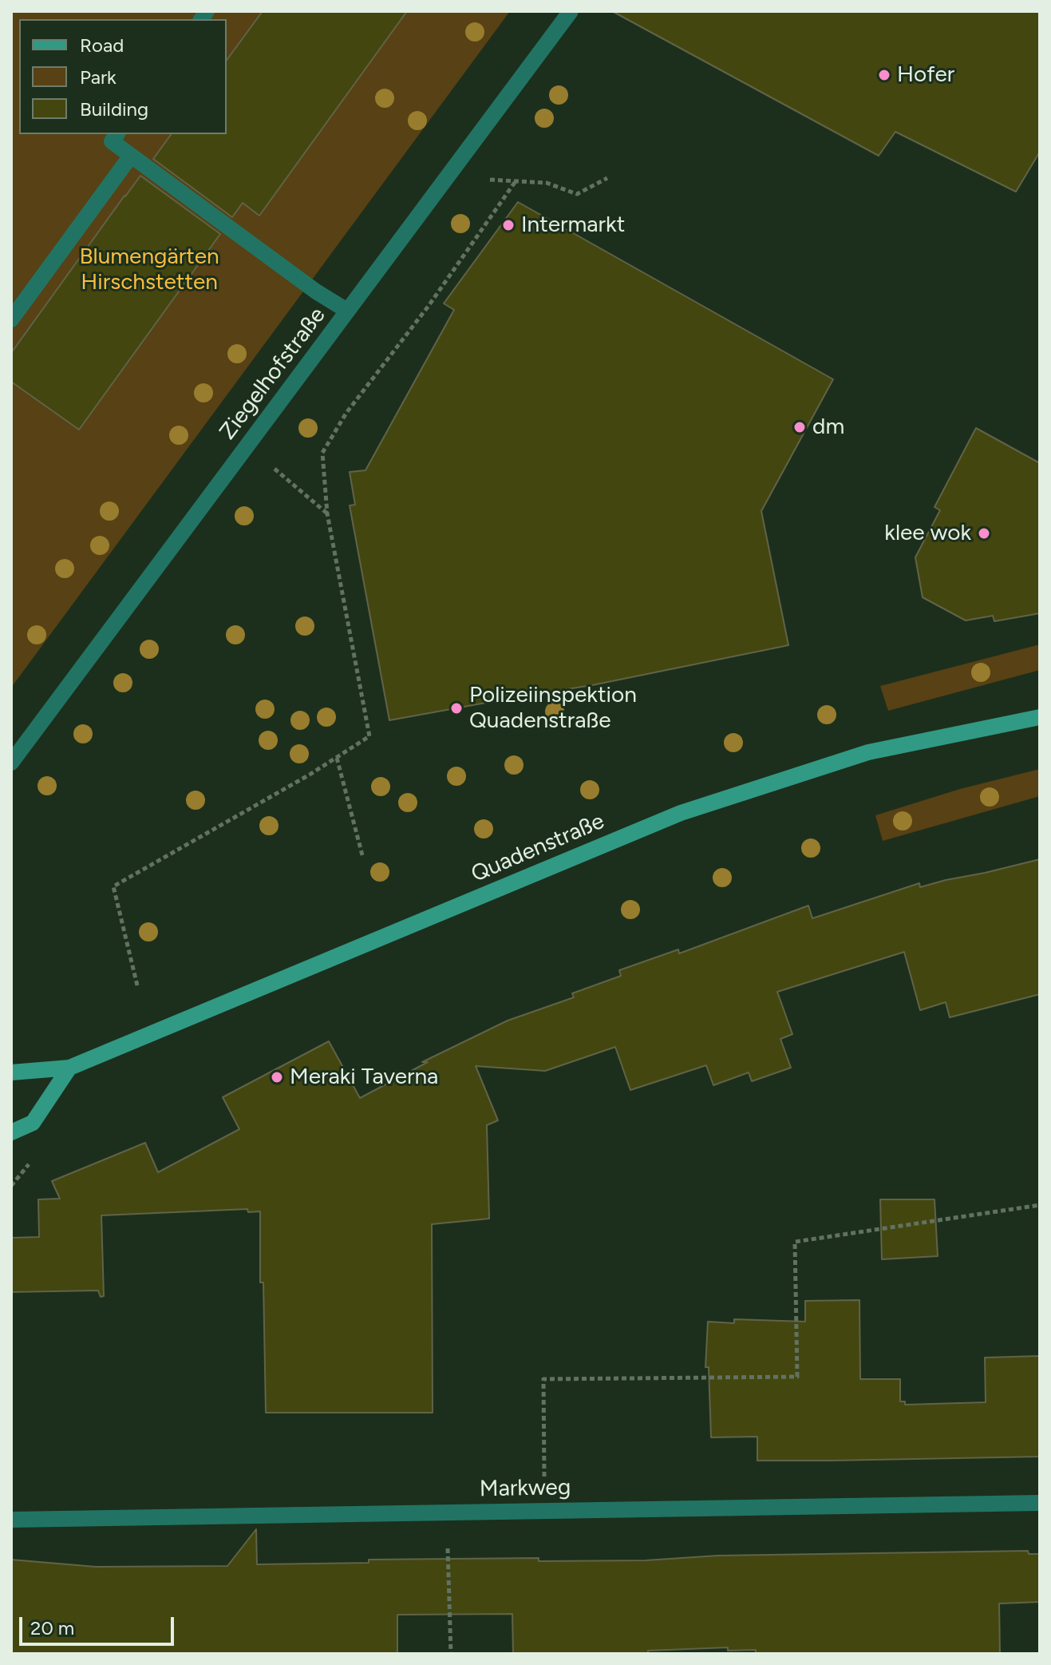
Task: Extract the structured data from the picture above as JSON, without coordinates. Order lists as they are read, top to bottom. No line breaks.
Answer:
{"streets":{"street":["Ziegelhofstraße","Quadenstraße","Markweg"]},"parks":["Blumengärten Hirschstetten"],"places":["Hofer","Intermarkt","dm","klee wok","Polizeiinspektion Quadenstraße","Meraki Taverna"],"legend":["Road","Park","Building"],"scale_bar":"20 m"}
